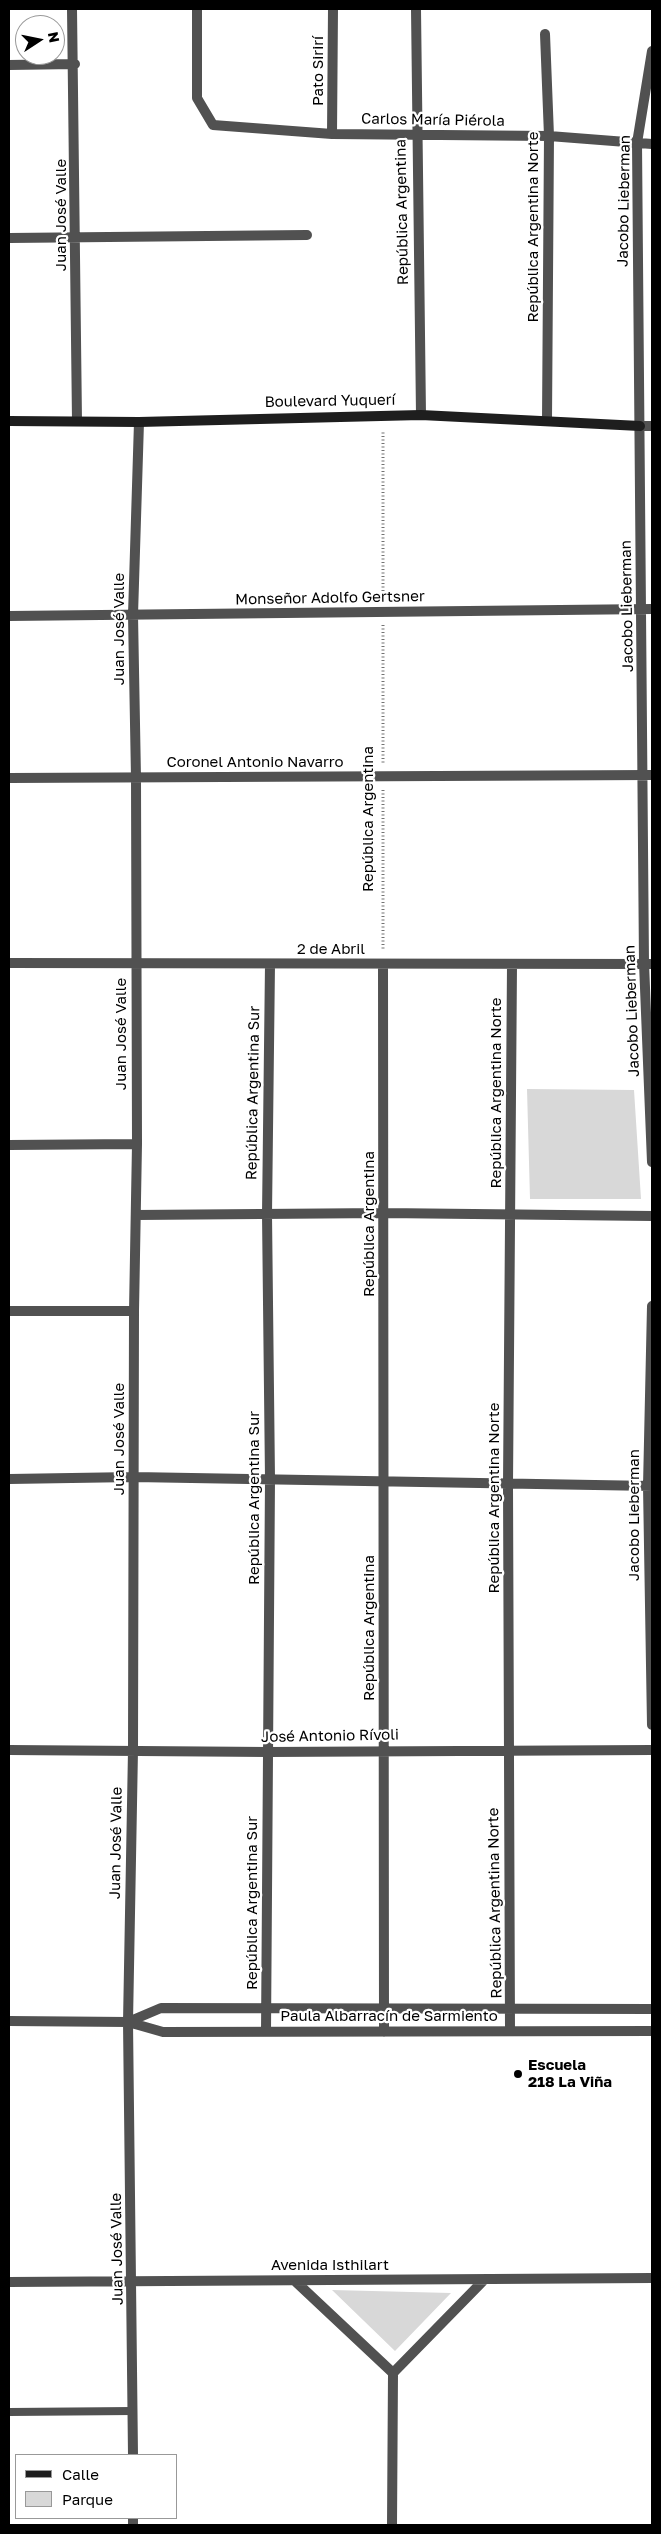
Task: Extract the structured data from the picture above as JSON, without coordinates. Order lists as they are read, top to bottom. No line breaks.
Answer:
{"streets":{"street":["Pato Sirirí","Carlos María Piérola","Jacobo Lieberman","República Argentina","Juan José Valle","República Argentina Norte","Boulevard Yuquerí","Monseñor Adolfo Gertsner","Coronel Antonio Navarro","2 de Abril","República Argentina Sur","José Antonio Rívoli","Paula Albarracín de Sarmiento","Avenida Isthilart"]},"crossings":[["Pato Sirirí","Carlos María Piérola"],["Carlos María Piérola","Jacobo Lieberman"],["Carlos María Piérola","República Argentina"],["Carlos María Piérola","República Argentina Norte"],["Jacobo Lieberman","Boulevard Yuquerí"],["Jacobo Lieberman","Monseñor Adolfo Gertsner"],["Jacobo Lieberman","Coronel Antonio Navarro"],["Jacobo Lieberman","2 de Abril"],["República Argentina","Boulevard Yuquerí"],["República Argentina","Monseñor Adolfo Gertsner"],["República Argentina","Coronel Antonio Navarro"],["República Argentina","2 de Abril"],["República Argentina","José Antonio Rívoli"],["República Argentina","Paula Albarracín de Sarmiento"],["Juan José Valle","Boulevard Yuquerí"],["Juan José Valle","Monseñor Adolfo Gertsner"],["Juan José Valle","Coronel Antonio Navarro"],["Juan José Valle","2 de Abril"],["Juan José Valle","José Antonio Rívoli"],["Juan José Valle","Paula Albarracín de Sarmiento"],["Juan José Valle","Avenida Isthilart"],["República Argentina Norte","Boulevard Yuquerí"],["República Argentina Norte","2 de Abril"],["República Argentina Norte","José Antonio Rívoli"],["República Argentina Norte","Paula Albarracín de Sarmiento"],["2 de Abril","República Argentina Sur"],["República Argentina Sur","José Antonio Rívoli"],["República Argentina Sur","Paula Albarracín de Sarmiento"]],"places":["Escuela 218 La Viña"],"legend":["Calle","Parque"],"north":"right"}
